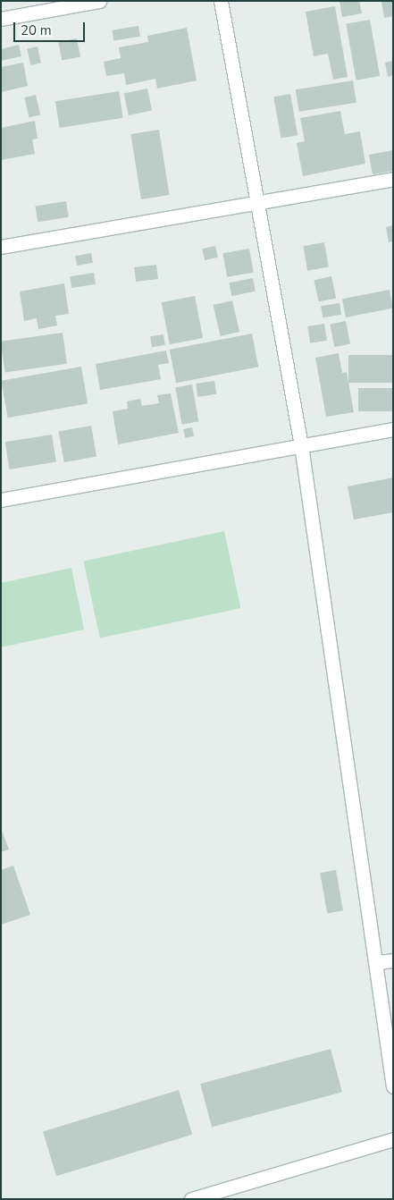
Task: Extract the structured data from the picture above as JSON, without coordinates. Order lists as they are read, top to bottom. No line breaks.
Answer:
{"scale_bar":"20 m"}
